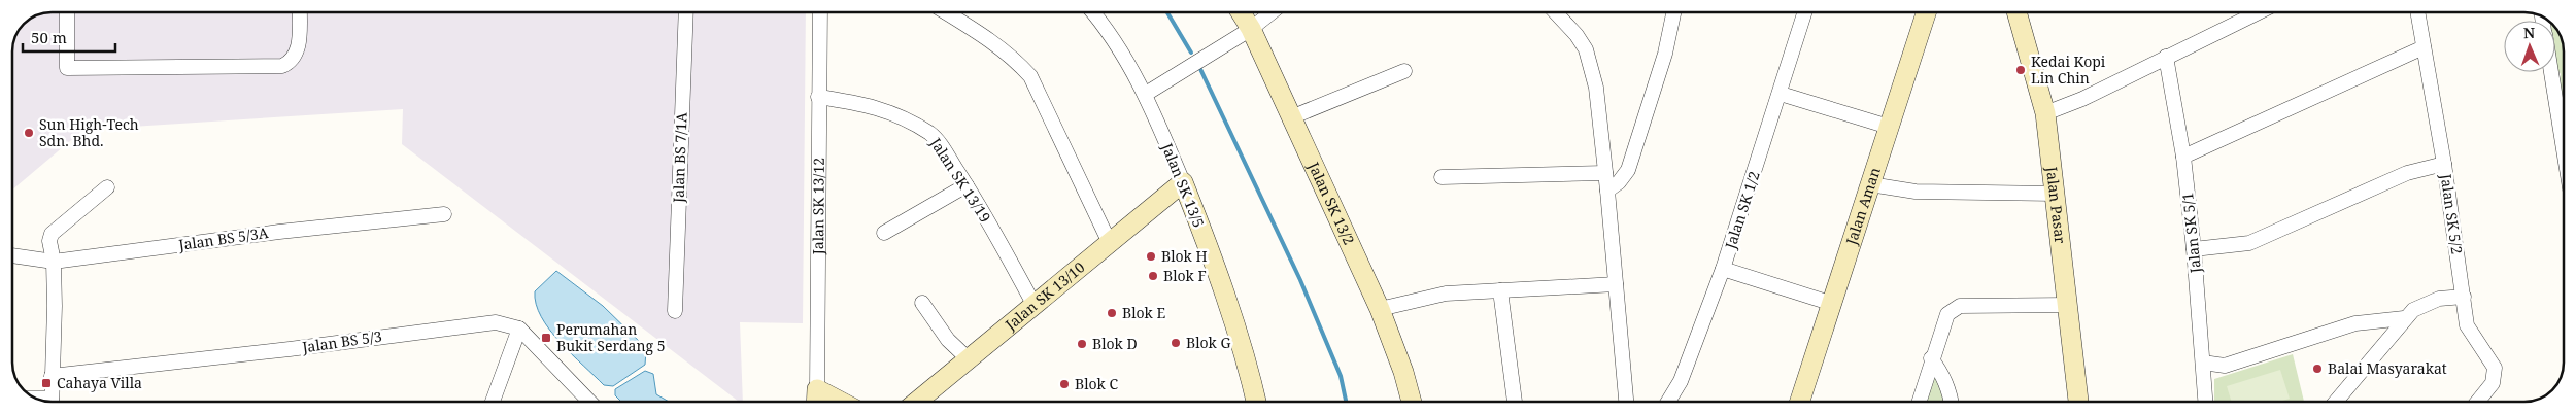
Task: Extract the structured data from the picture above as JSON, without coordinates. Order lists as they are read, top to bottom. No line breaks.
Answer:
{"streets":{"street":["Jalan BS 7/1A","Jalan SK 13/19","Jalan SK 13/5","Jalan SK 13/2","Jalan Pasar","Jalan SK 13/12","Jalan Aman","Jalan SK 1/2","Jalan SK 5/2","Jalan SK 5/1","Jalan BS 5/3A","Jalan SK 13/10","Jalan BS 5/3"]},"crossings":[["Jalan SK 13/19","Jalan SK 13/12"],["Jalan SK 13/19","Jalan SK 13/10"],["Jalan SK 13/5","Jalan SK 13/10"]],"places":{"other":["Kedai Kopi Lin Chin","Sun High-Tech Sdn. Bhd.","Blok H","Blok F","Blok E","Blok G","Blok D","Balai Masyarakat","Blok C"],"transit":["Perumahan Bukit Serdang 5","Cahaya Villa"]},"scale_bar":"50 m","north":"top"}
